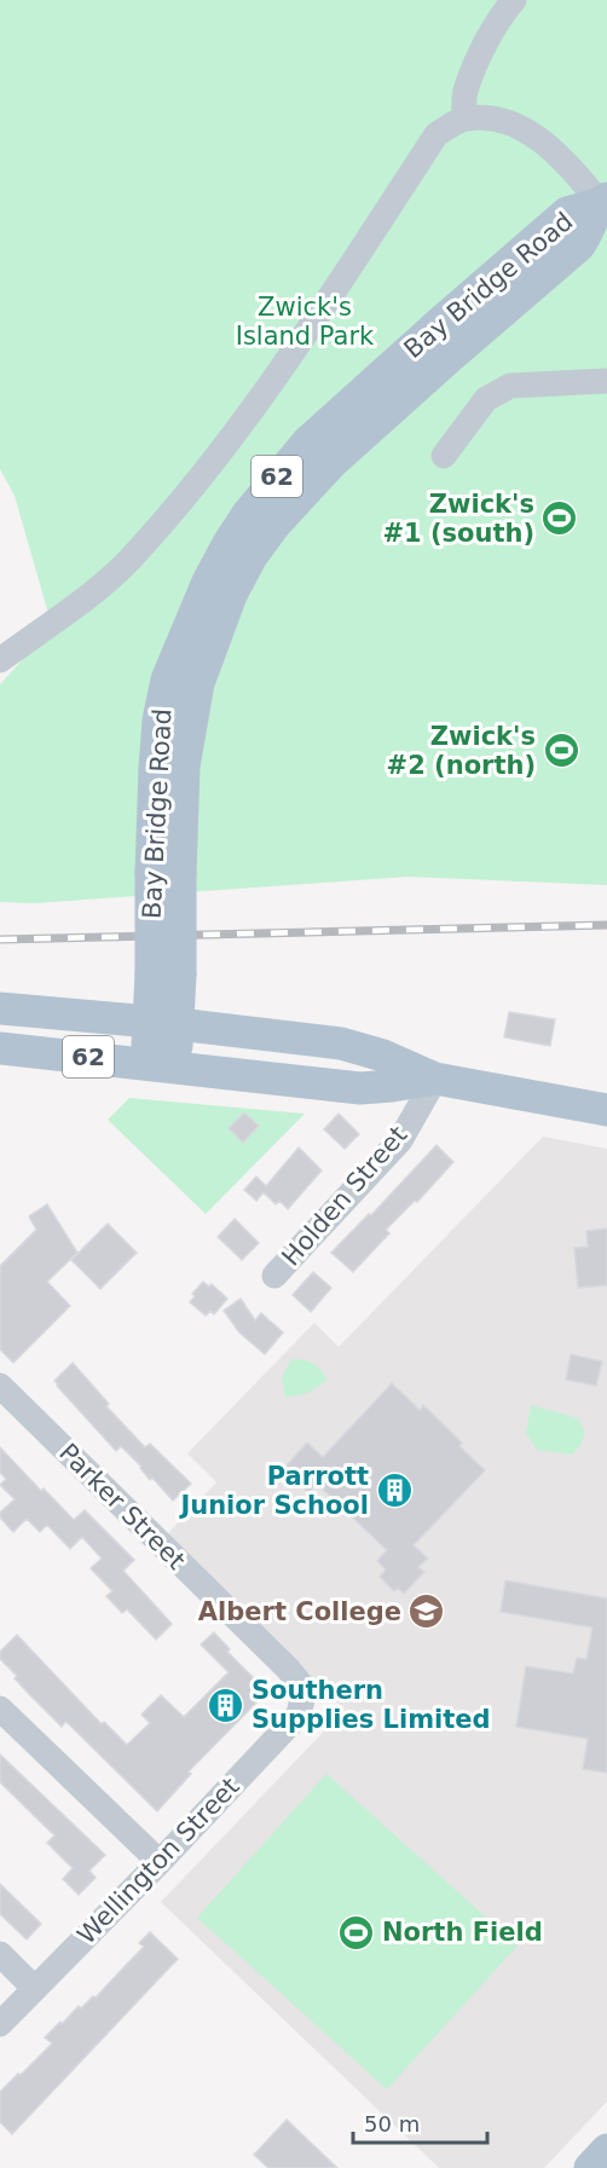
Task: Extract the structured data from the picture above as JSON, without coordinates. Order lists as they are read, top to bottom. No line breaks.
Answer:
{"streets":{"main road":["Bay Bridge Road","62"],"street":["Holden Street","Parker Street","Wellington Street"]},"crossings":[["Bay Bridge Road","62"],["62","Holden Street"],["Parker Street","Wellington Street"]],"parks":["Zwick's Island Park"],"places":{"sports":["Zwick's #1 (south)","Zwick's #2 (north)","North Field"],"building":["Parrott Junior School","Southern Supplies Limited"],"school or university":["Albert College"]},"scale_bar":"50 m"}
